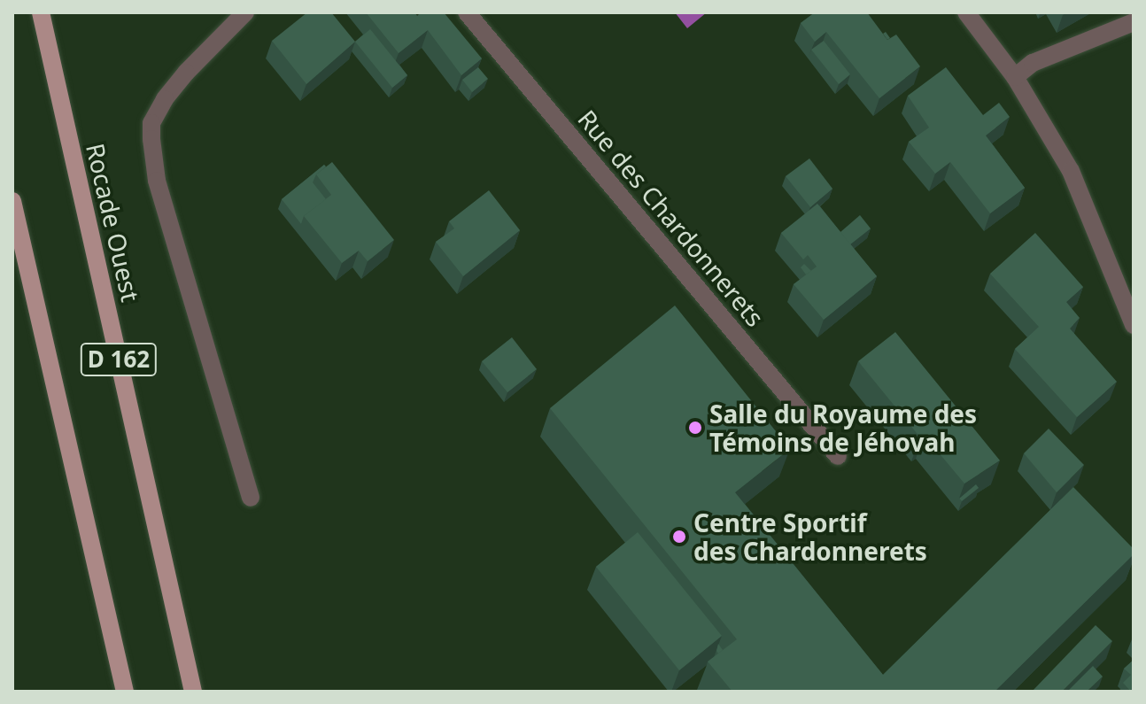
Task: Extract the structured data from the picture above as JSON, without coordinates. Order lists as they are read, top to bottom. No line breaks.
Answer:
{"streets":{"main road":["Rocade Ouest","D 162"],"street":["Rue des Chardonnerets"]},"places":["Salle du Royaume des Témoins de Jéhovah","Centre Sportif des Chardonnerets"]}
